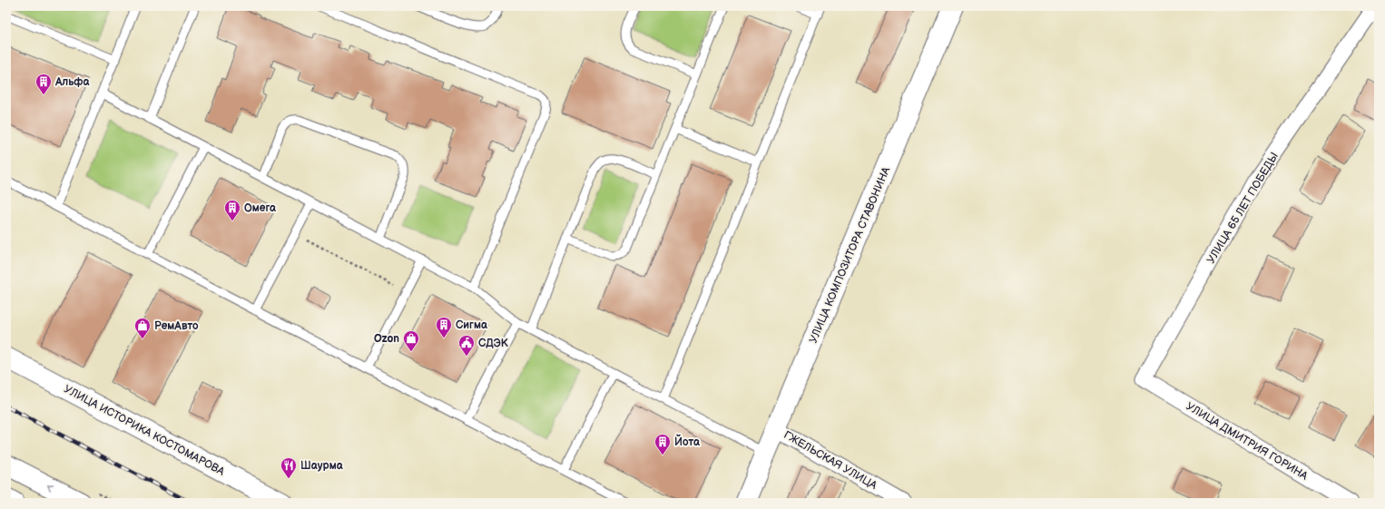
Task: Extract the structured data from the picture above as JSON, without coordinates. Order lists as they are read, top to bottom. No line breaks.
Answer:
{"streets":{"main road":["УЛИЦА КОМПОЗИТОРА СТАВОНИНА","УЛИЦА ИСТОРИКА КОСТОМАРОВА"],"street":["УЛИЦА 65 ЛЕТ ПОБЕДЫ","УЛИЦА ДМИТРИЯ ГОРИНА","ГЖЕЛЬСКАЯ УЛИЦА"]},"crossings":[["УЛИЦА 65 ЛЕТ ПОБЕДЫ","УЛИЦА ДМИТРИЯ ГОРИНА"],["УЛИЦА КОМПОЗИТОРА СТАВОНИНА","ГЖЕЛЬСКАЯ УЛИЦА"]],"places":{"building":["Альфа","Омега","Сигма","Йота"],"shop":["РемАвто","Ozon"],"public building":["СДЭК"],"restaurant":["Шаурма"]}}
